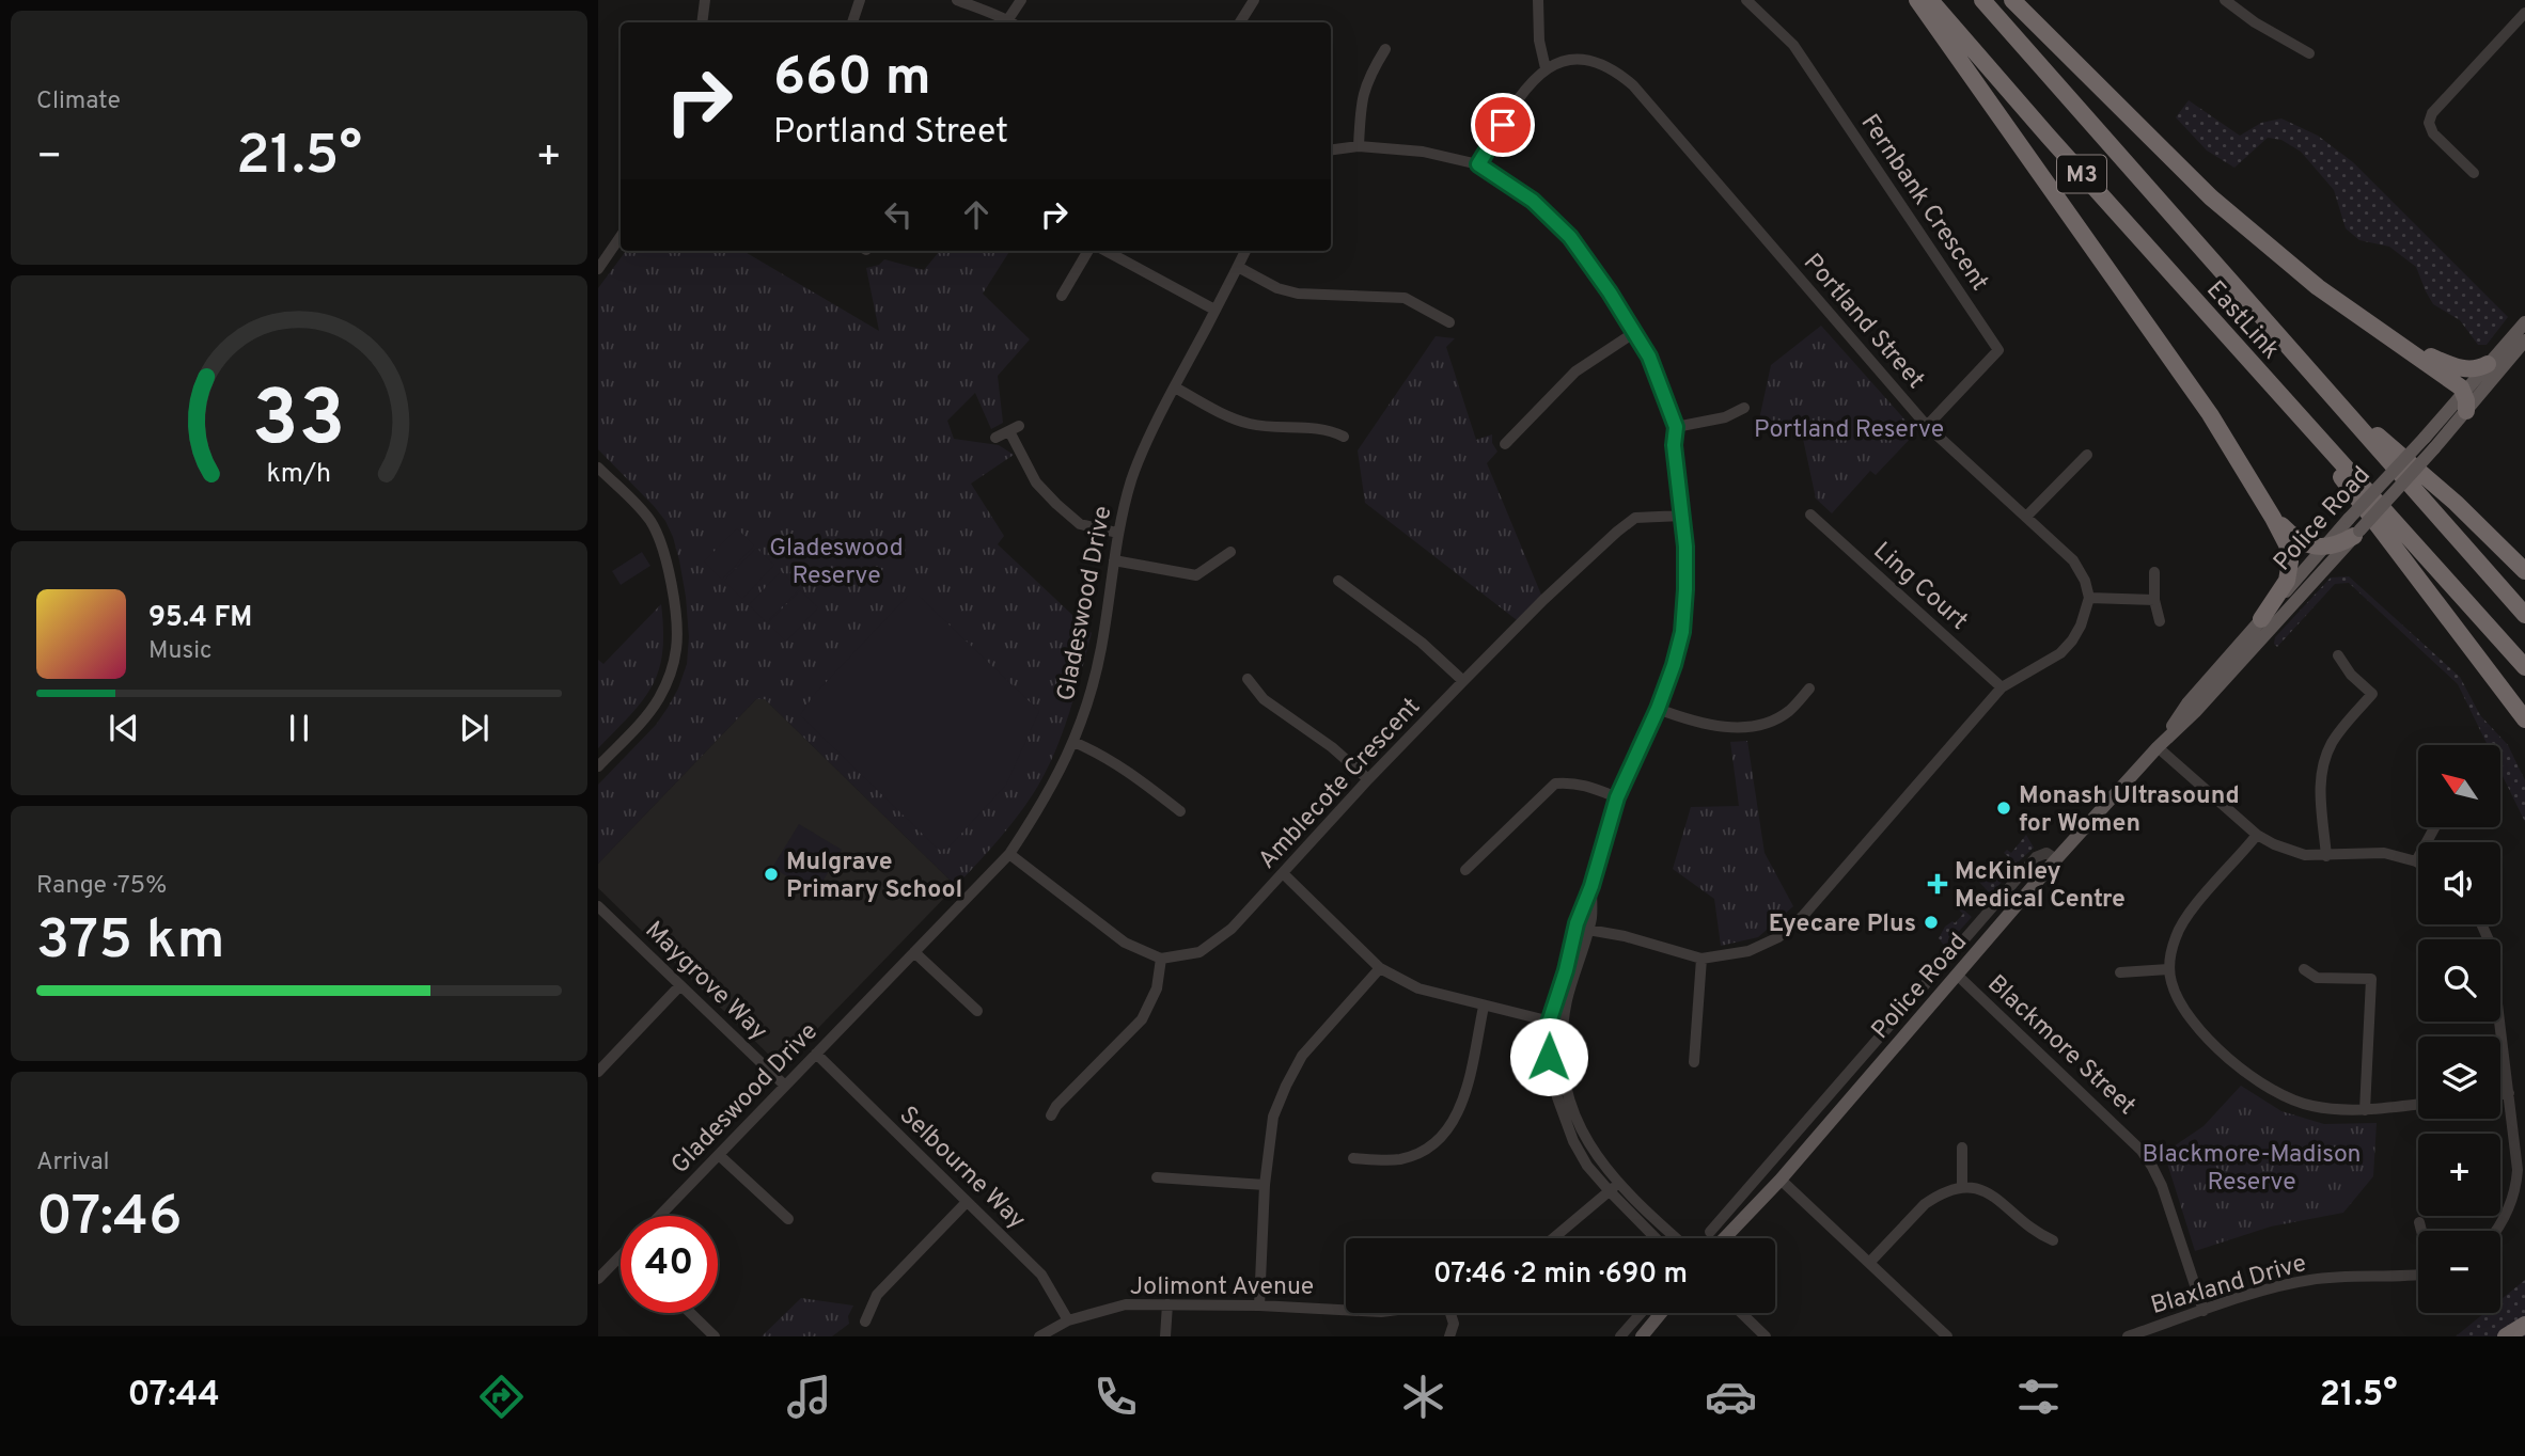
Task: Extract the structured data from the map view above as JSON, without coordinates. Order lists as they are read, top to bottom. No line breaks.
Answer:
{"streets":{"highway":["M3","EastLink"],"main road":["Police Road"],"street":["Fernbank Crescent","Portland Street","Ling Court","Gladeswood Drive","Amblecote Crescent","Maygrove Way","Blackmore Street","Selbourne Way","Blaxland Drive","Jolimont Avenue"]},"crossings":[["Fernbank Crescent","Portland Street"],["Police Road","Blackmore Street"],["Gladeswood Drive","Maygrove Way"],["Gladeswood Drive","Selbourne Way"],["Blackmore Street","Blaxland Drive"],["Selbourne Way","Jolimont Avenue"]],"parks":["Portland Reserve","Gladeswood Reserve","Blackmore-Madison Reserve"],"places":{"other":["Monash Ultrasound for Women","Mulgrave Primary School","Eyecare Plus"],"health":["McKinley Medical Centre"]},"north":"top left","page":{"tile":["Climate",["Range · 75%","375 km"],["Arrival","07:46"]],"turn":["660 m","Portland Street"],"heat":["−","21.5°","+"],"song":["95.4 FM","Music"],"map_buttons":["+","−"],"limit":"40","trip":"07:46 · 2 min · 690 m","tabs":["07:44","21.5°"],"gauge":["33","km/h"]}}
